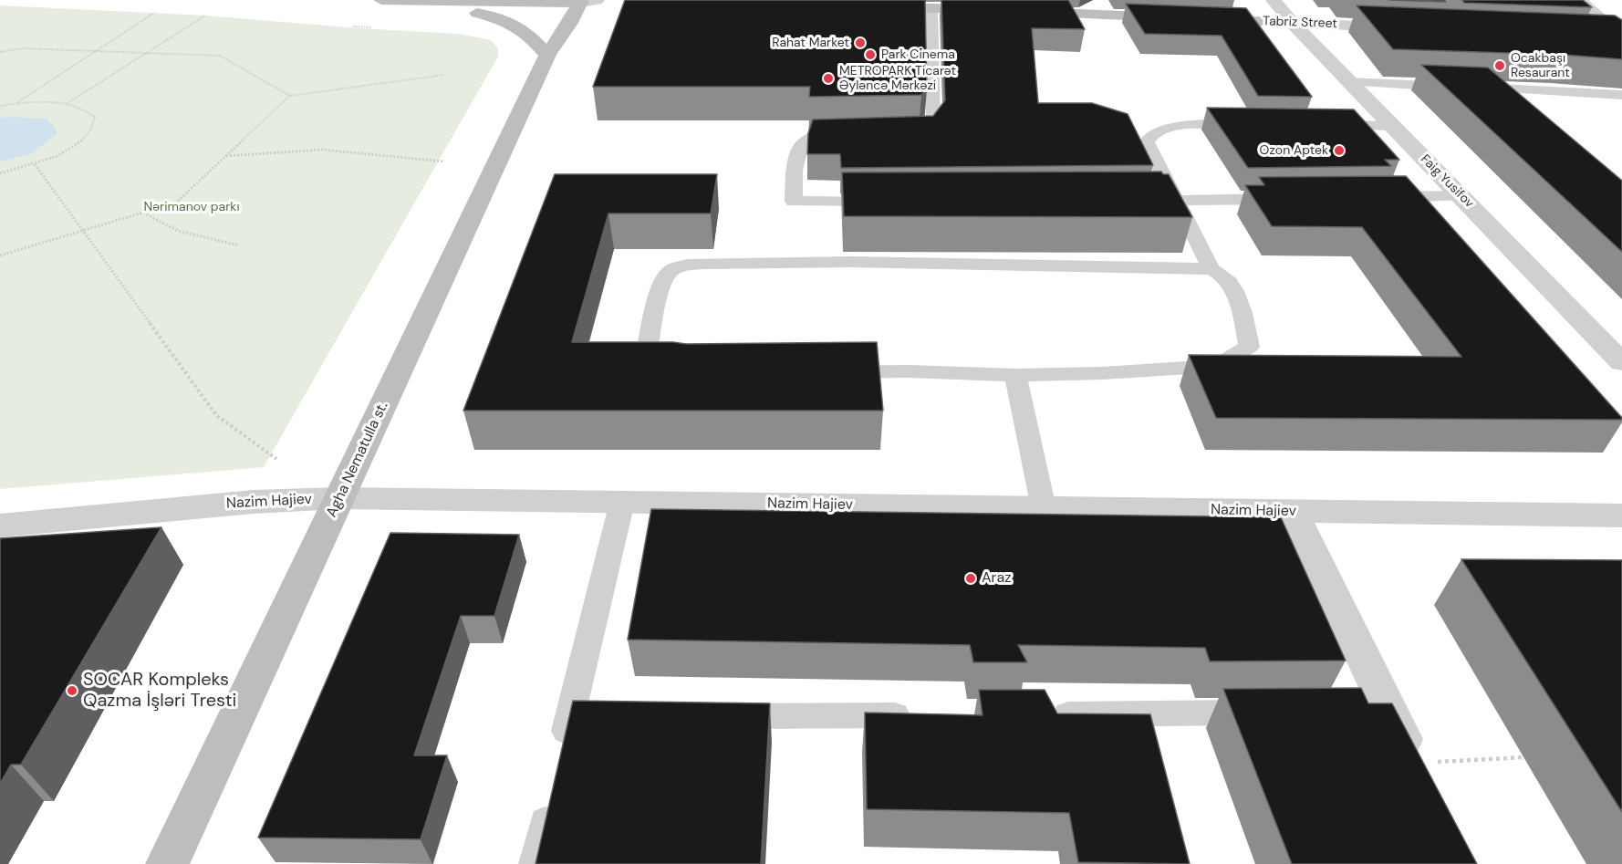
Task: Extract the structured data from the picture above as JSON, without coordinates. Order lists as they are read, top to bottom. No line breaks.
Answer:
{"streets":{"street":["Tabriz Street","Faig Yusifov","Agha Nematulla st.","Nazim Hajiev"]},"crossings":[["Tabriz Street","Faig Yusifov"],["Agha Nematulla st.","Nazim Hajiev"]],"parks":["Nərimanov parkı"],"places":["Rahat Market","Park Cinema","Ocakbaşı Resaurant","METROPARK Ticarət Əyləncə Mərkəzi","Ozon Aptek","Araz","SOCAR Kompleks Qazma İşləri Tresti"]}
